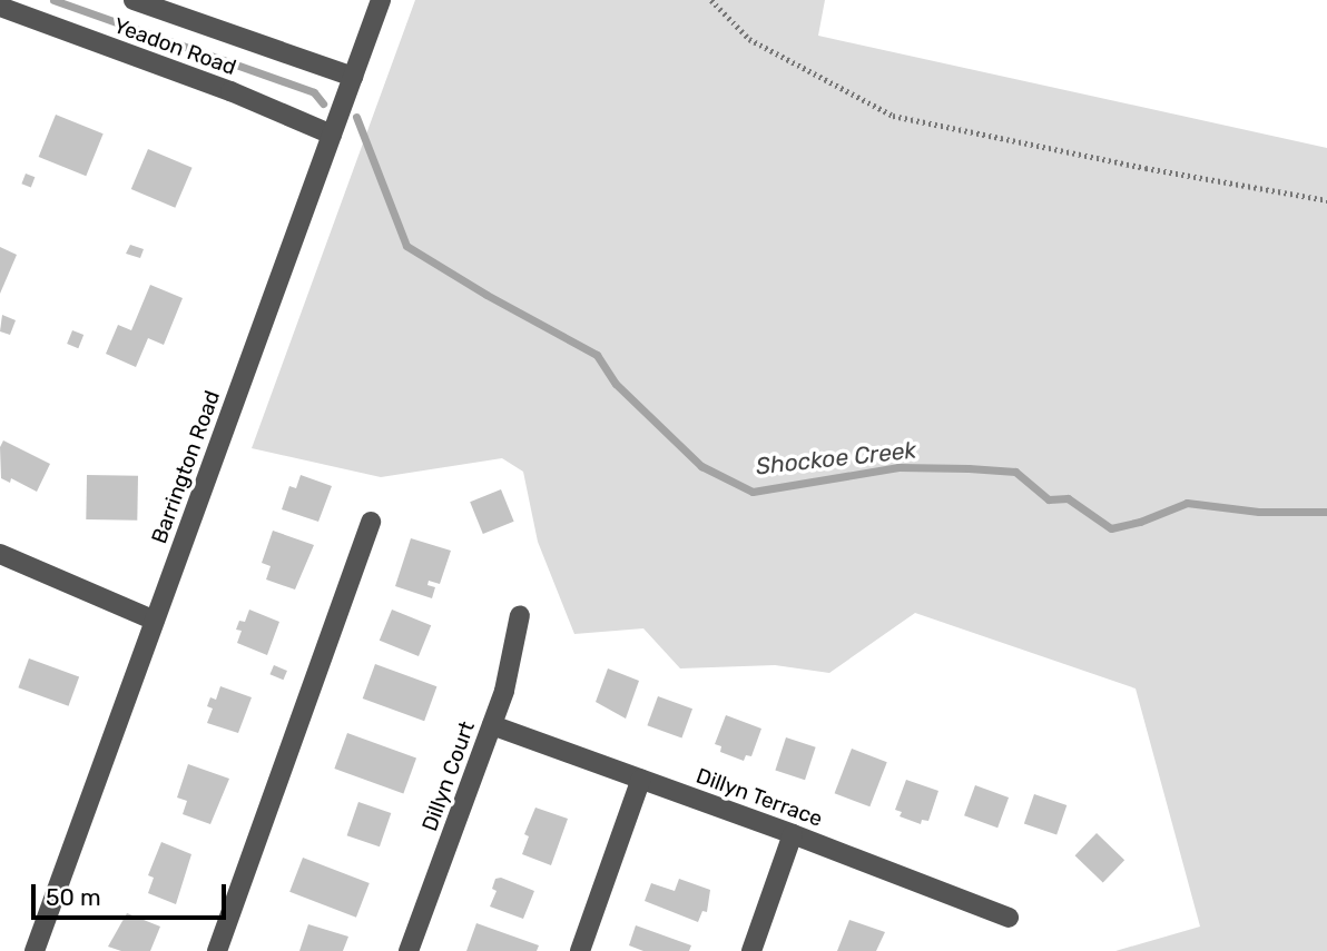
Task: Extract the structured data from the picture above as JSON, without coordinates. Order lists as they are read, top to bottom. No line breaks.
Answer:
{"streets":{"street":["Yeadon Road","Barrington Road","Dillyn Court","Dillyn Terrace"]},"crossings":[["Yeadon Road","Barrington Road"],["Dillyn Court","Dillyn Terrace"]],"water":["Shockoe Creek"],"scale_bar":"50 m"}
